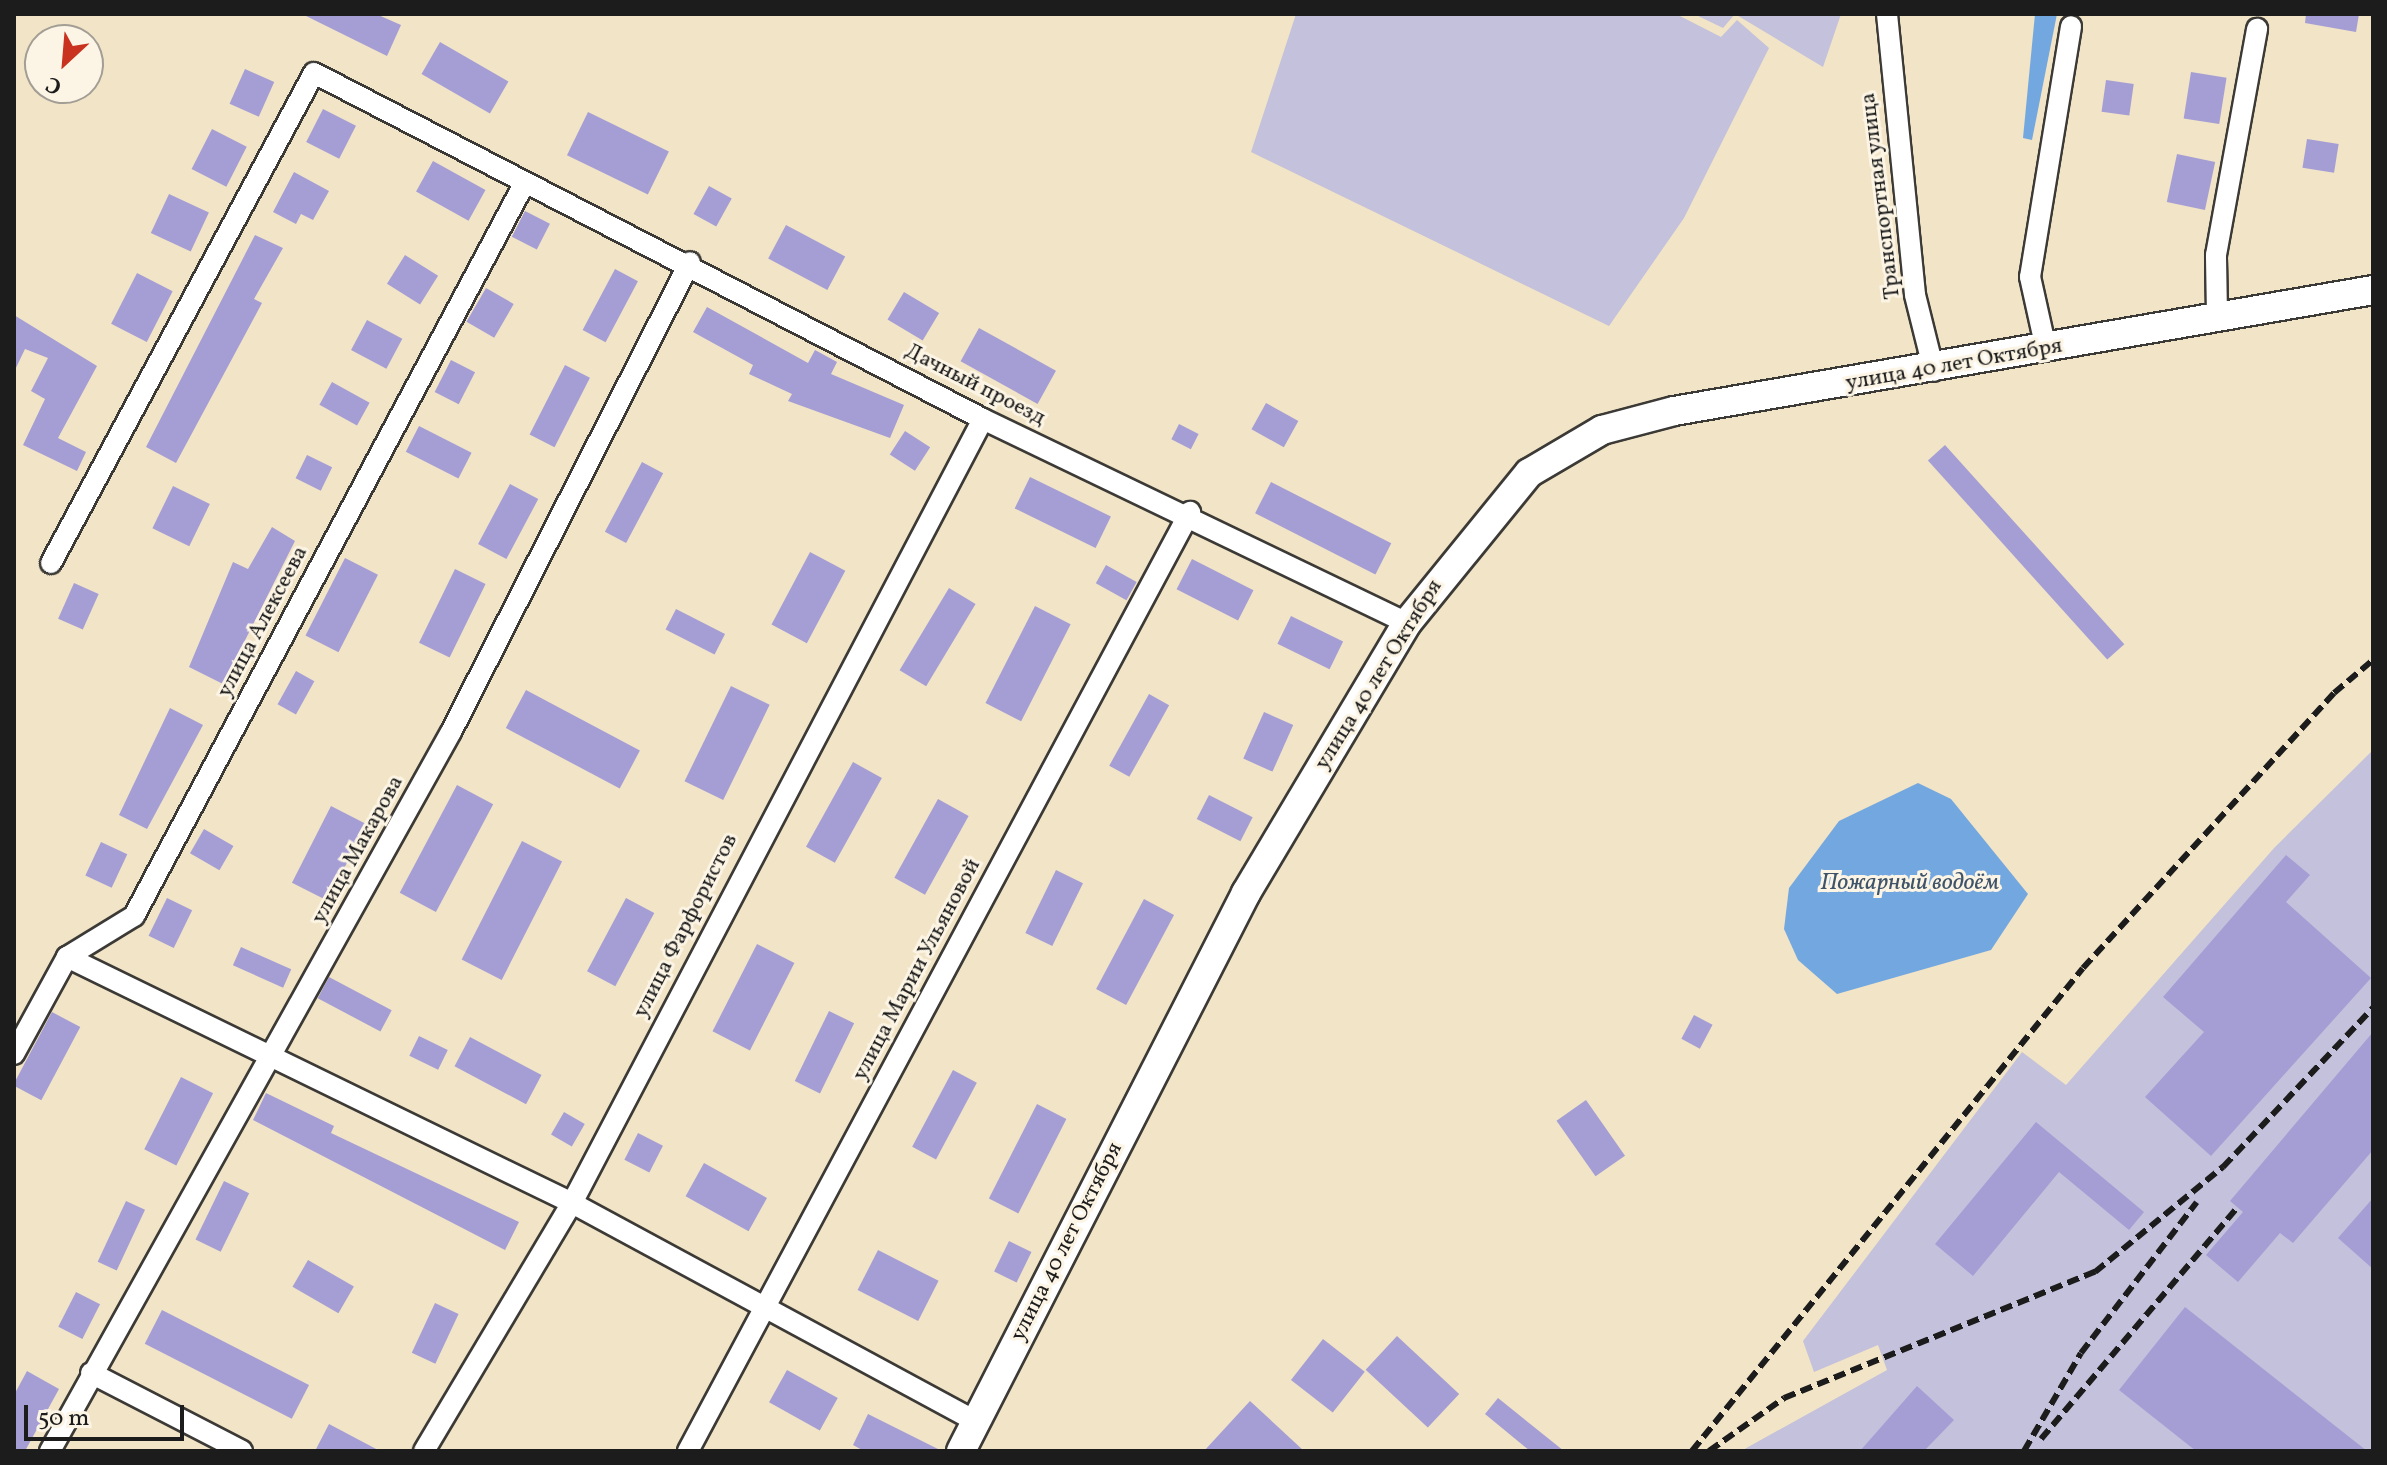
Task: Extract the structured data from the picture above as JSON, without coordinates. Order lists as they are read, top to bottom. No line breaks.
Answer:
{"streets":{"street":["Транспортная улица","улица 40 лет Октября","Дачный проезд","улица Алексеева","улица Макарова","улица Фарфористов","улица Марии Ульяновой"]},"crossings":[["Транспортная улица","улица 40 лет Октября"],["улица 40 лет Октября","Дачный проезд"],["Дачный проезд","улица Алексеева"],["Дачный проезд","улица Макарова"],["Дачный проезд","улица Фарфористов"],["Дачный проезд","улица Марии Ульяновой"]],"water":["Пожарный водоём"],"scale_bar":"50 m","north":"bottom left"}
